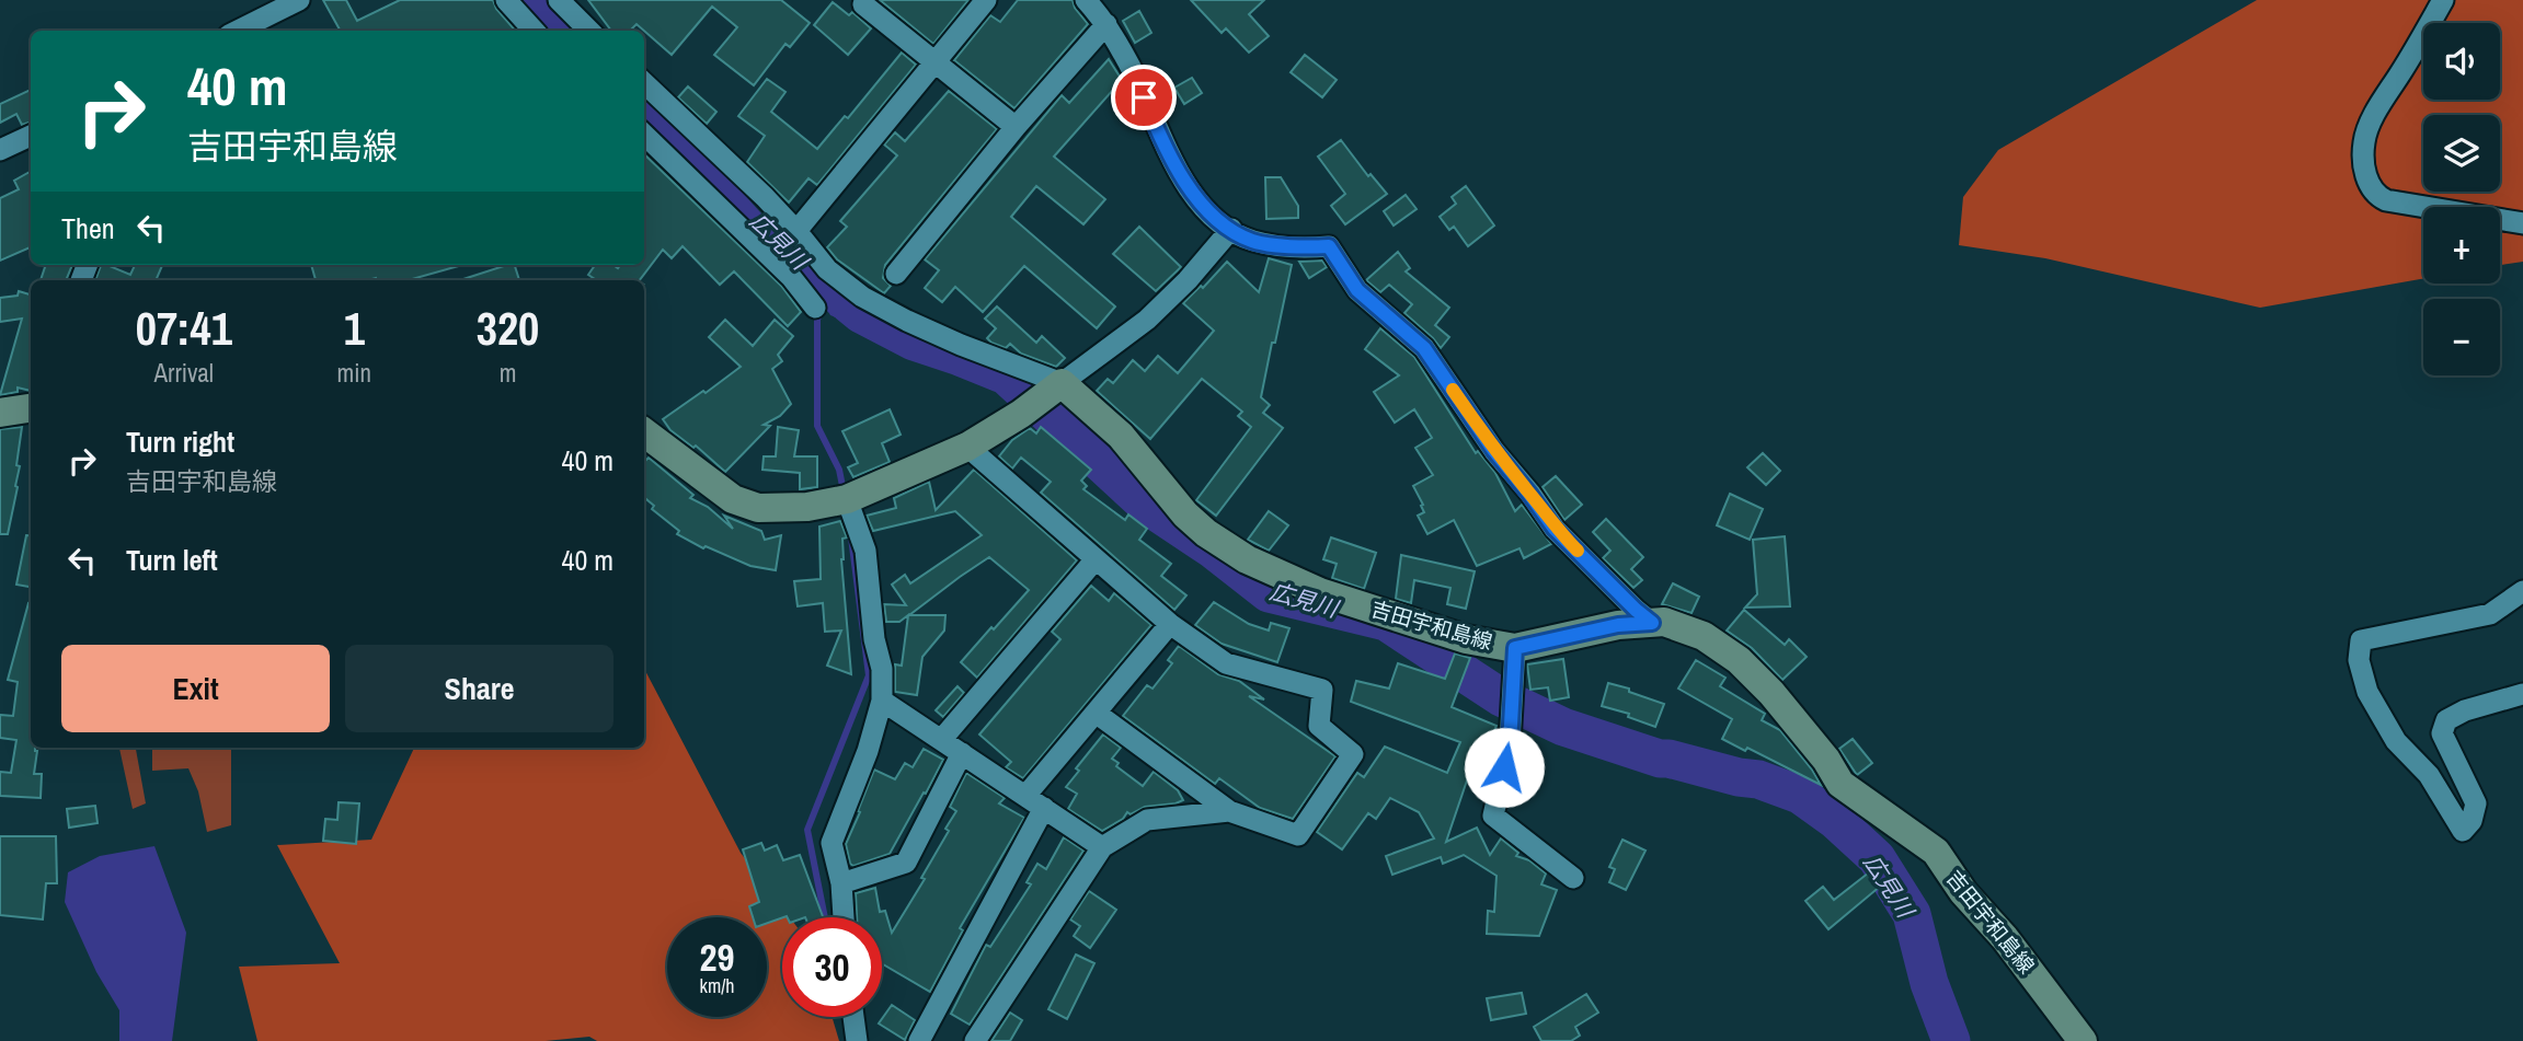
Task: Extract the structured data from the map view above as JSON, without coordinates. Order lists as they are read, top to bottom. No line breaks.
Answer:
{"streets":{"main road":["吉田宇和島線"]},"water":["広見川"],"page":{"map_buttons":["+","−"],"turn":["40 m","吉田宇和島線"],"then":"Then","eta":["07:41","Arrival","1","min","320","m"],"list":[{"name":"Turn right","note":"吉田宇和島線","value":"40 m"},{"name":"Turn left","value":"40 m"}],"buttons":["Exit","Share"],"speed":"29 km/h","limit":"30"}}
